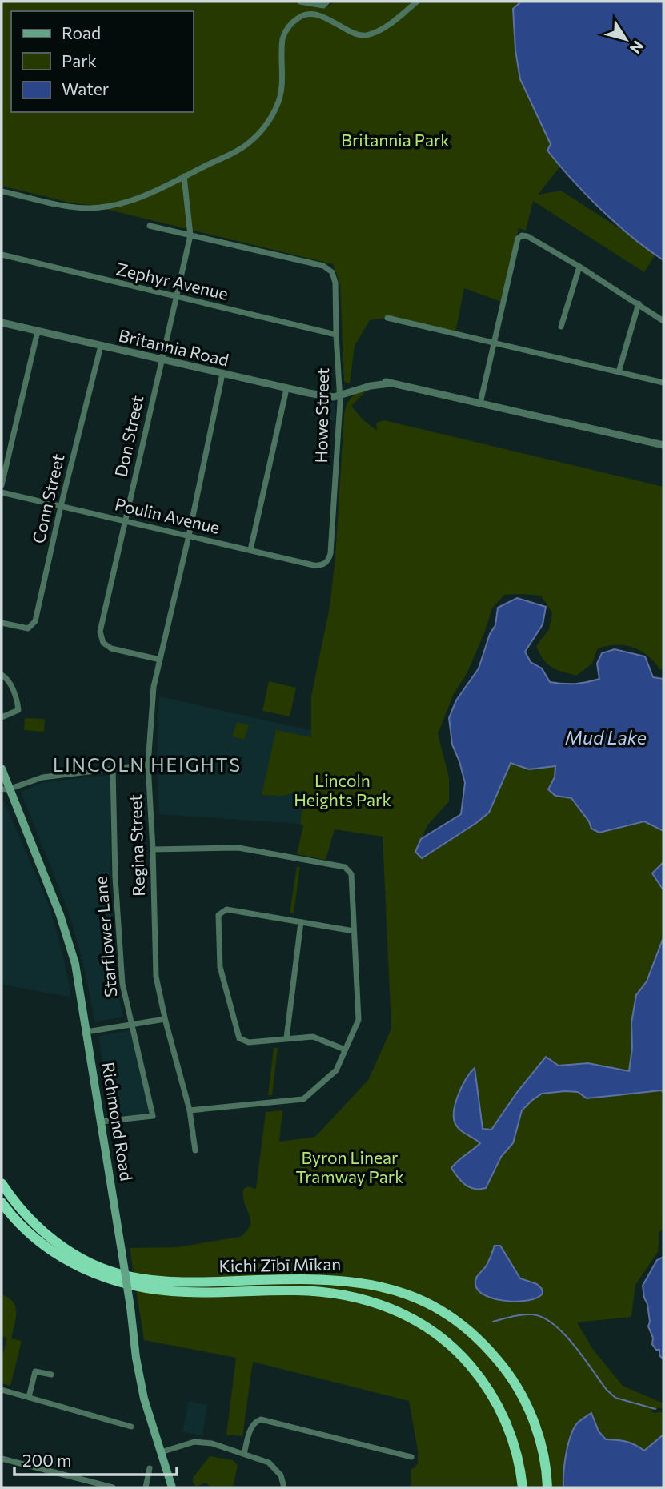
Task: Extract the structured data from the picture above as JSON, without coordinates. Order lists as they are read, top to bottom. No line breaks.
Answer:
{"streets":{"highway":["Kichi Zībī Mīkan"],"main road":["Richmond Road"],"street":["Zephyr Avenue","Britannia Road","Howe Street","Don Street","Conn Street","Poulin Avenue","Regina Street","Starflower Lane"]},"crossings":[["Zephyr Avenue","Howe Street"],["Zephyr Avenue","Don Street"],["Britannia Road","Howe Street"],["Britannia Road","Don Street"],["Britannia Road","Conn Street"],["Britannia Road","Regina Street"],["Howe Street","Don Street"],["Howe Street","Poulin Avenue"],["Don Street","Poulin Avenue"],["Don Street","Regina Street"],["Conn Street","Poulin Avenue"],["Poulin Avenue","Regina Street"],["Starflower Lane","Richmond Road"]],"districts":["LINCOLN HEIGHTS"],"water":["Mud Lake"],"parks":["Britannia Park","Lincoln Heights Park","Byron Linear Tramway Park"],"legend":["Road","Park","Water"],"scale_bar":"200 m","north":"bottom right"}
